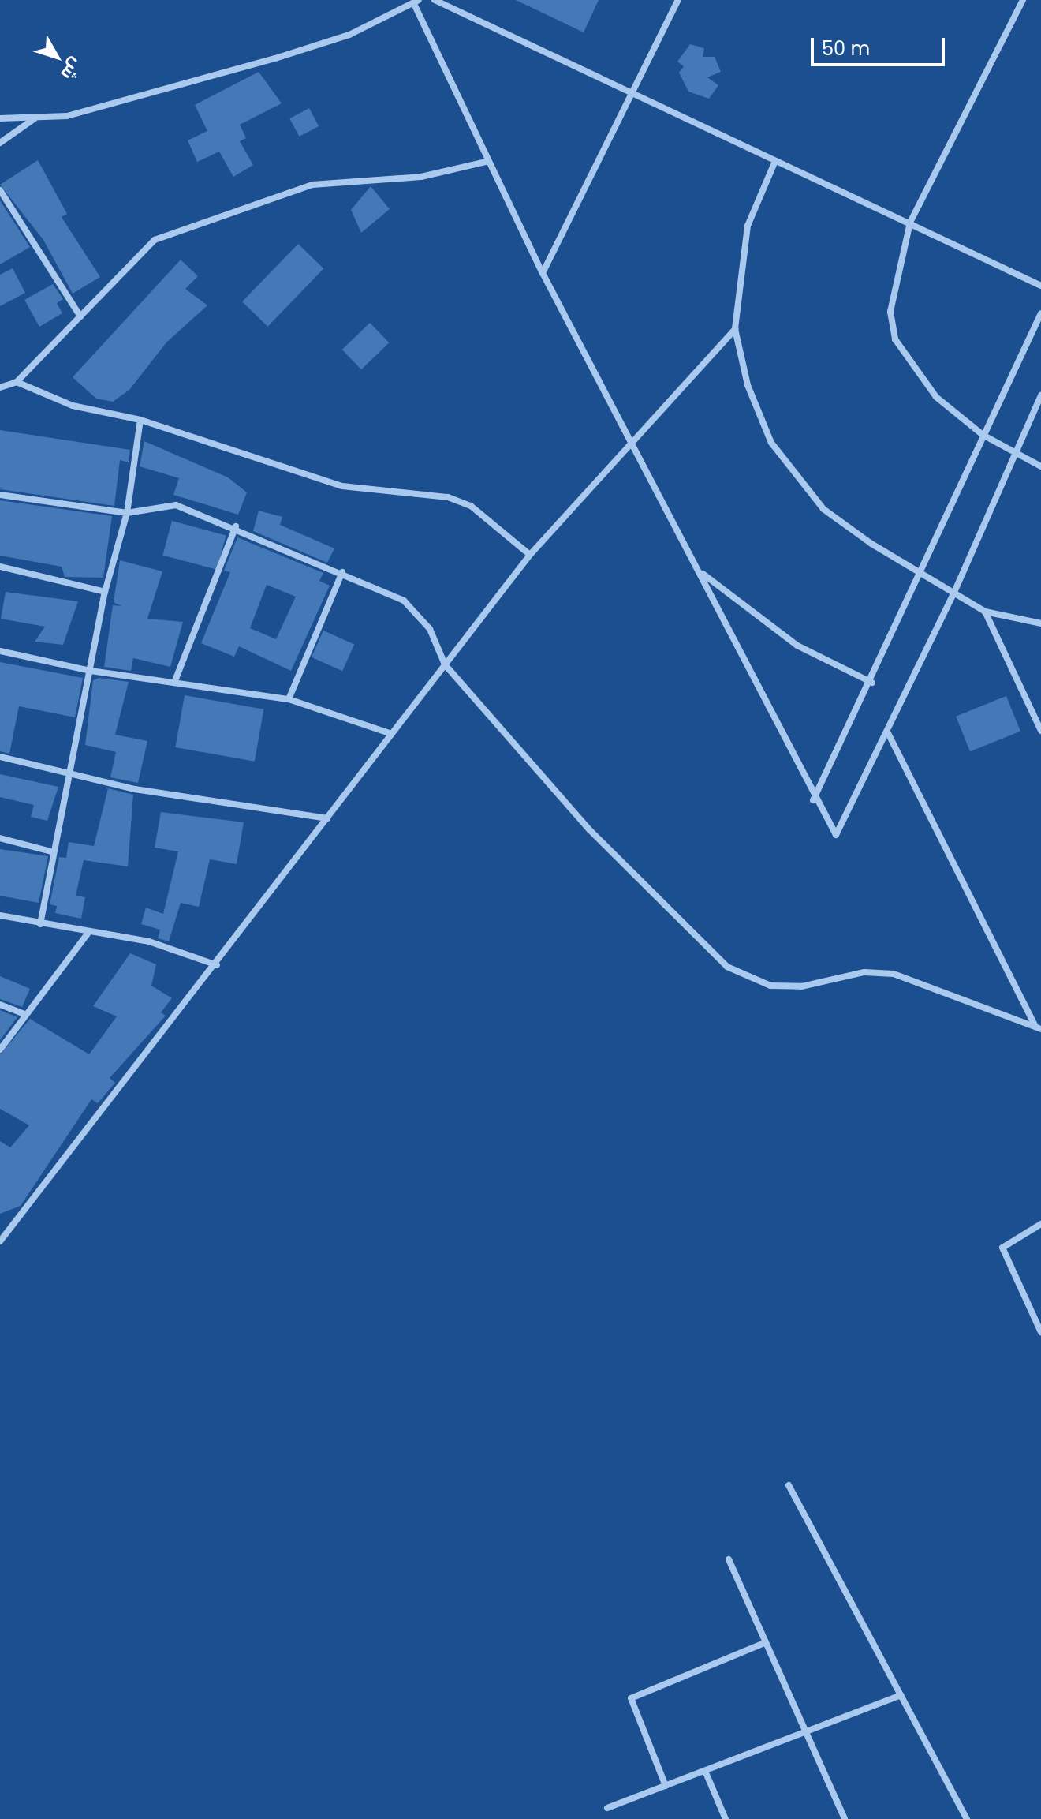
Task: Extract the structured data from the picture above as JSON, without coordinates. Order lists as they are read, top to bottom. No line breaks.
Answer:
{"scale_bar":"50 m","north":"bottom right"}
